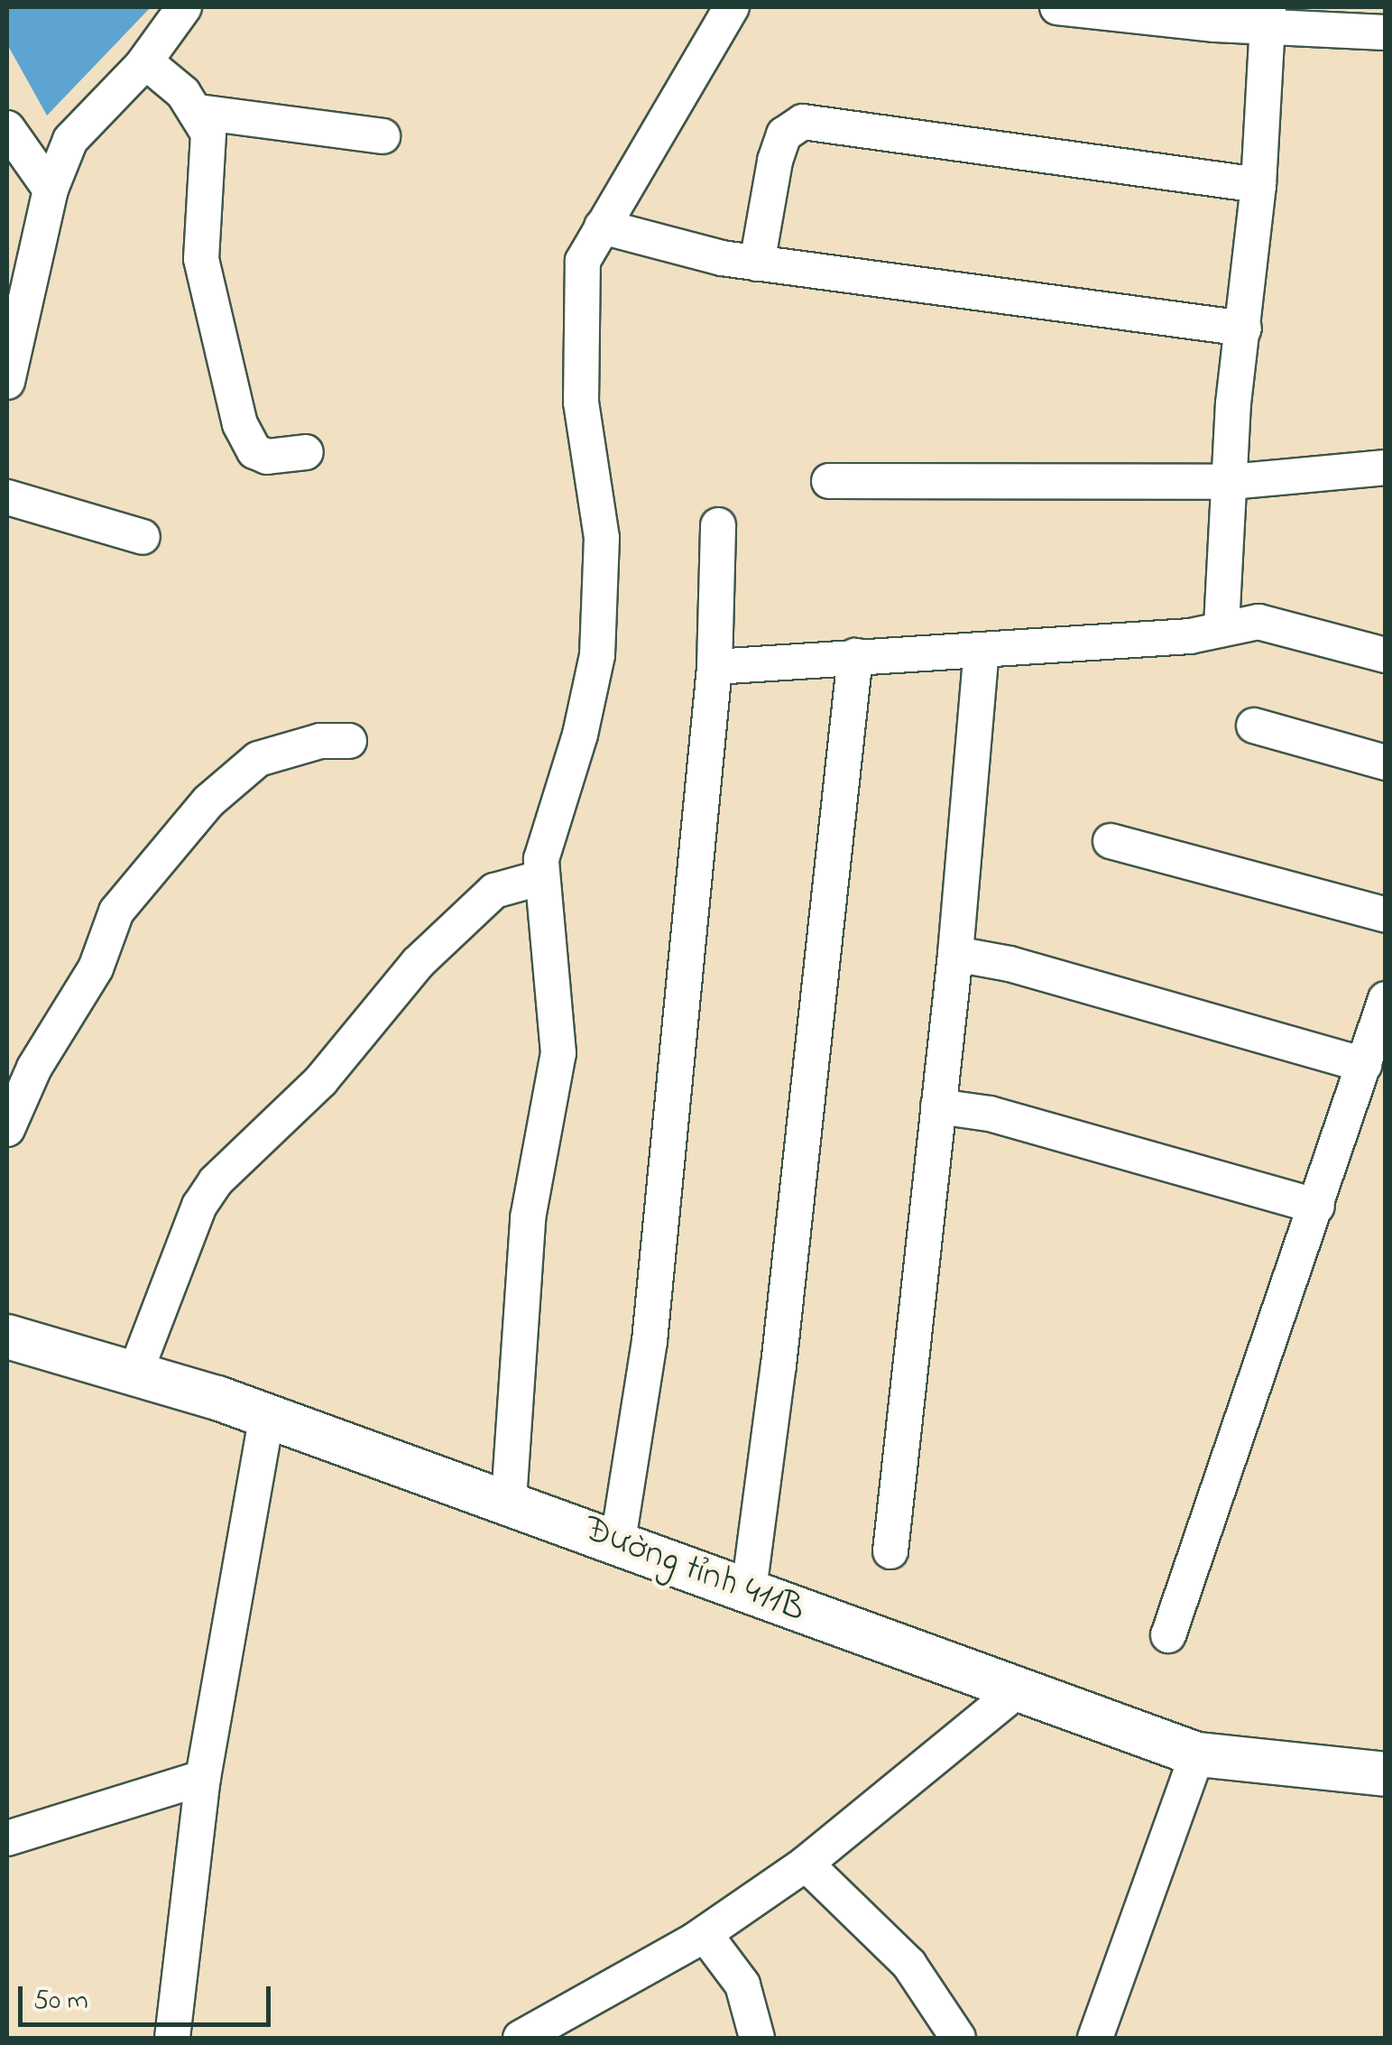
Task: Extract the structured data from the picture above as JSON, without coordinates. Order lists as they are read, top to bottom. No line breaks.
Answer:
{"streets":{"main road":["Đường tỉnh 411B"]},"scale_bar":"50 m"}
